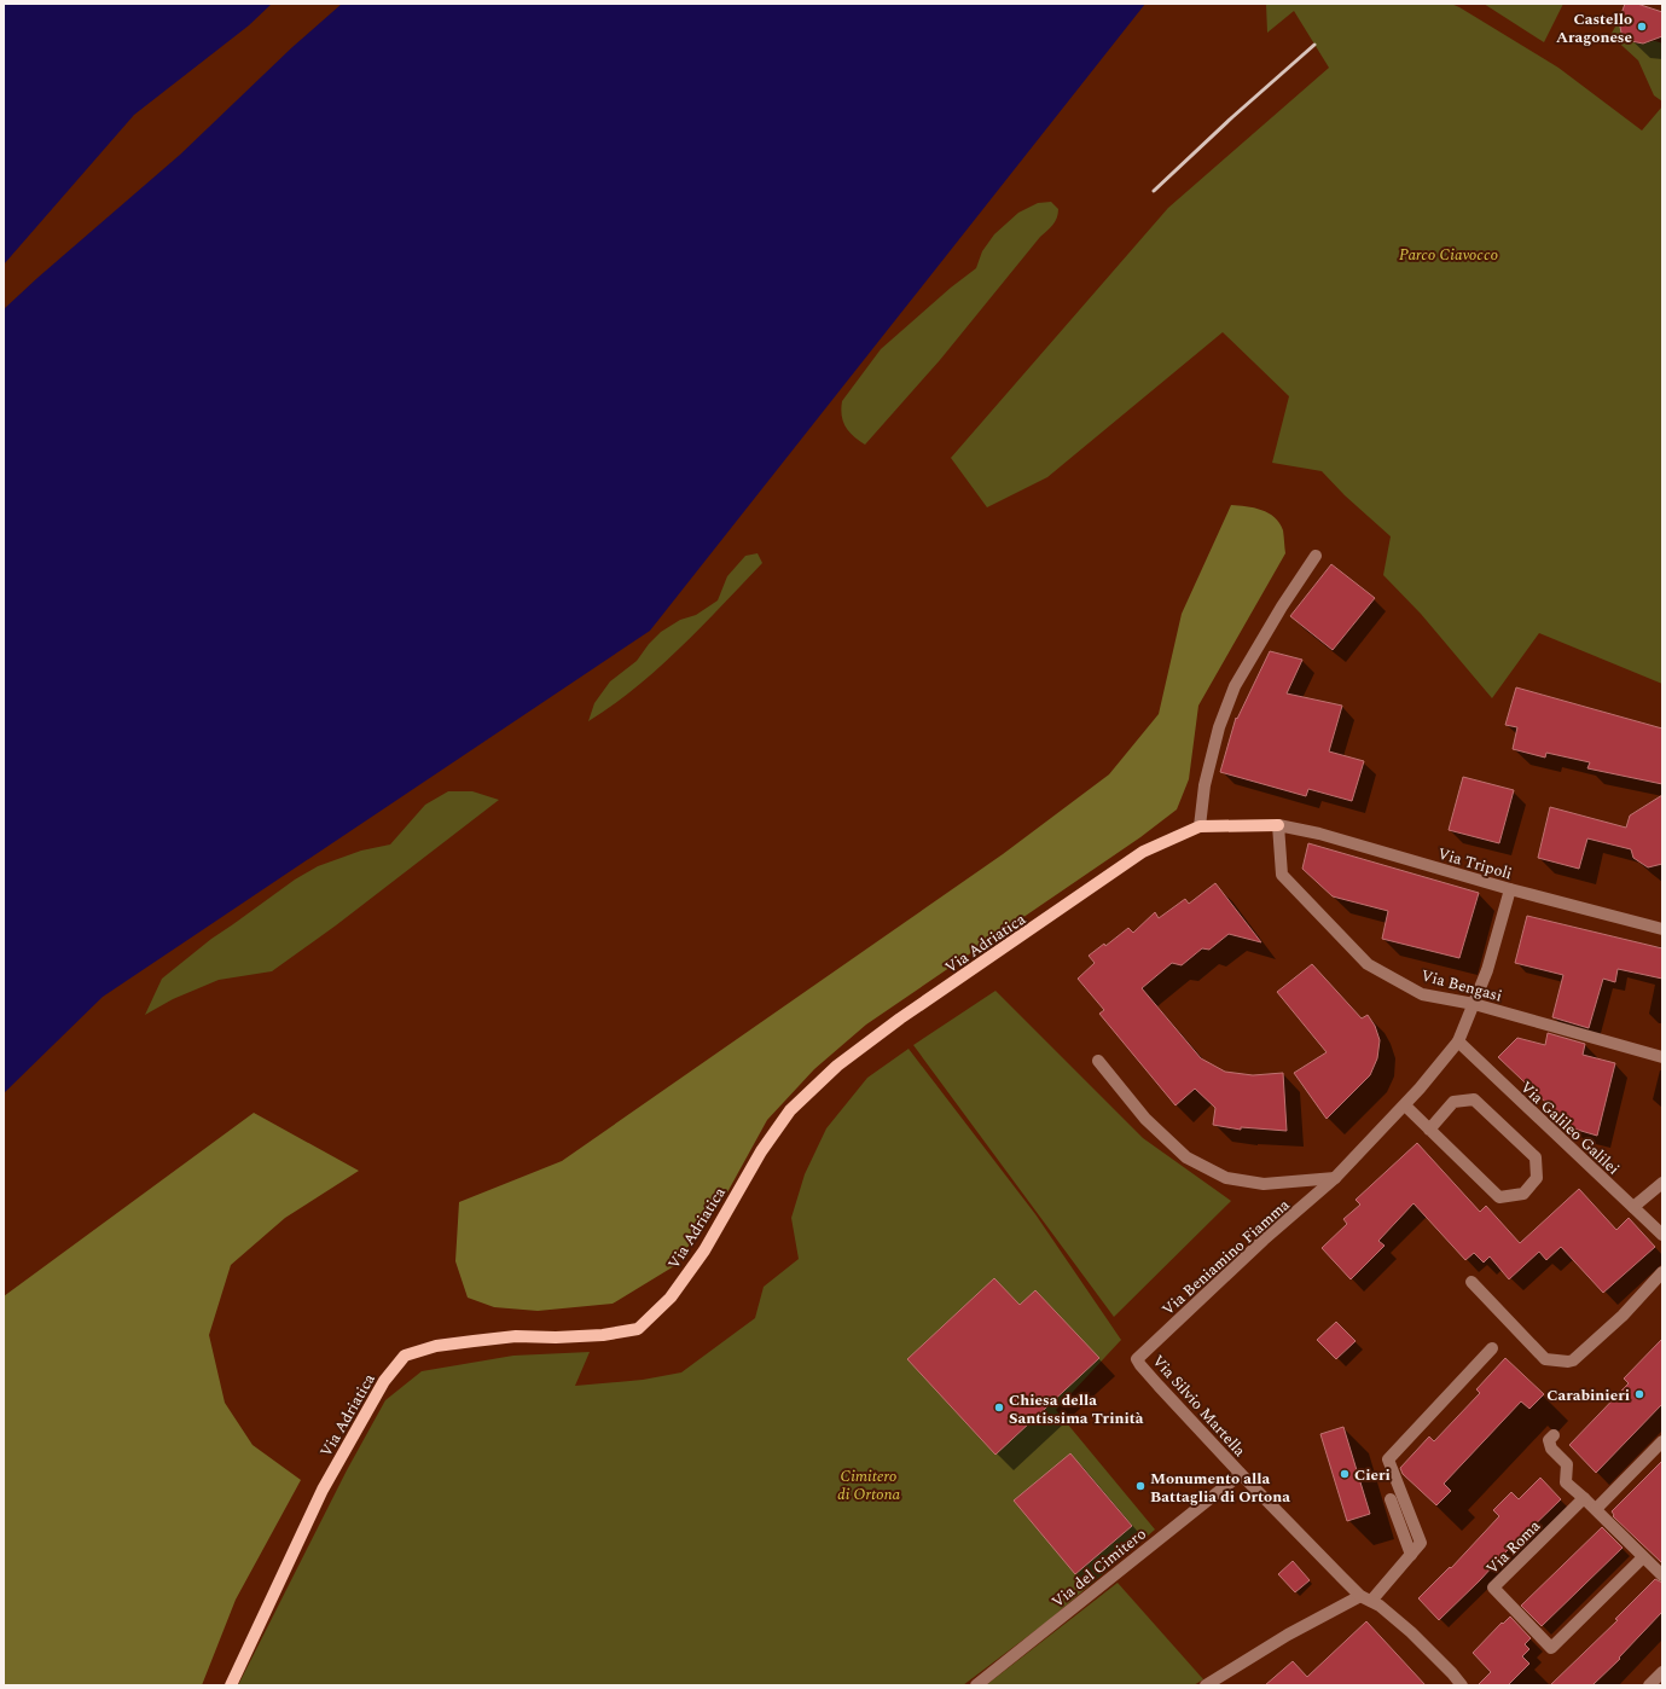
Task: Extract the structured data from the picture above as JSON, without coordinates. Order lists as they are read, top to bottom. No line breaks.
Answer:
{"streets":{"main road":["Via Adriatica"],"street":["Via Tripoli","Via Bengasi","Via Galileo Galilei","Via Beniamino Fiamma","Via Silvio Martella","Via Roma","Via del Cimitero"]},"crossings":[["Via Tripoli","Via Adriatica"],["Via Tripoli","Via Bengasi"],["Via Tripoli","Via Beniamino Fiamma"],["Via Adriatica","Via Bengasi"],["Via Bengasi","Via Beniamino Fiamma"],["Via Galileo Galilei","Via Beniamino Fiamma"],["Via Beniamino Fiamma","Via Silvio Martella"],["Via Silvio Martella","Via del Cimitero"]],"parks":["Parco Ciavocco","Cimitero di Ortona"],"places":["Castello Aragonese","Carabinieri","Chiesa della Santissima Trinità","Cieri","Monumento alla Battaglia di Ortona"]}
